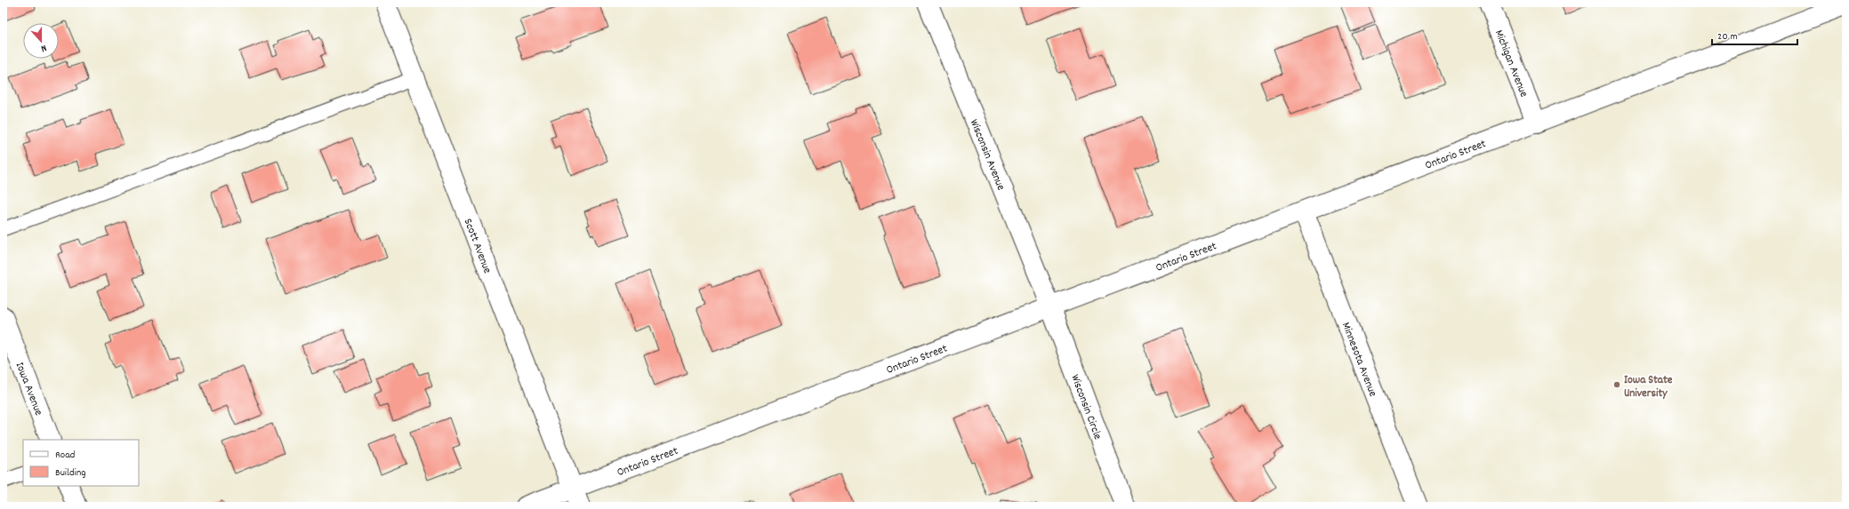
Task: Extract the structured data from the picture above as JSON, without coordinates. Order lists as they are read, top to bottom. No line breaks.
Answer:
{"streets":{"street":["Michigan Avenue","Ontario Street","Wisconsin Avenue","Scott Avenue","Minnesota Avenue","Iowa Avenue","Wisconsin Circle"]},"crossings":[["Michigan Avenue","Ontario Street"],["Ontario Street","Wisconsin Avenue"],["Ontario Street","Scott Avenue"],["Ontario Street","Minnesota Avenue"],["Ontario Street","Wisconsin Circle"],["Wisconsin Avenue","Wisconsin Circle"]],"places":["Iowa State University"],"legend":["Road","Building"],"scale_bar":"20 m","north":"bottom"}
